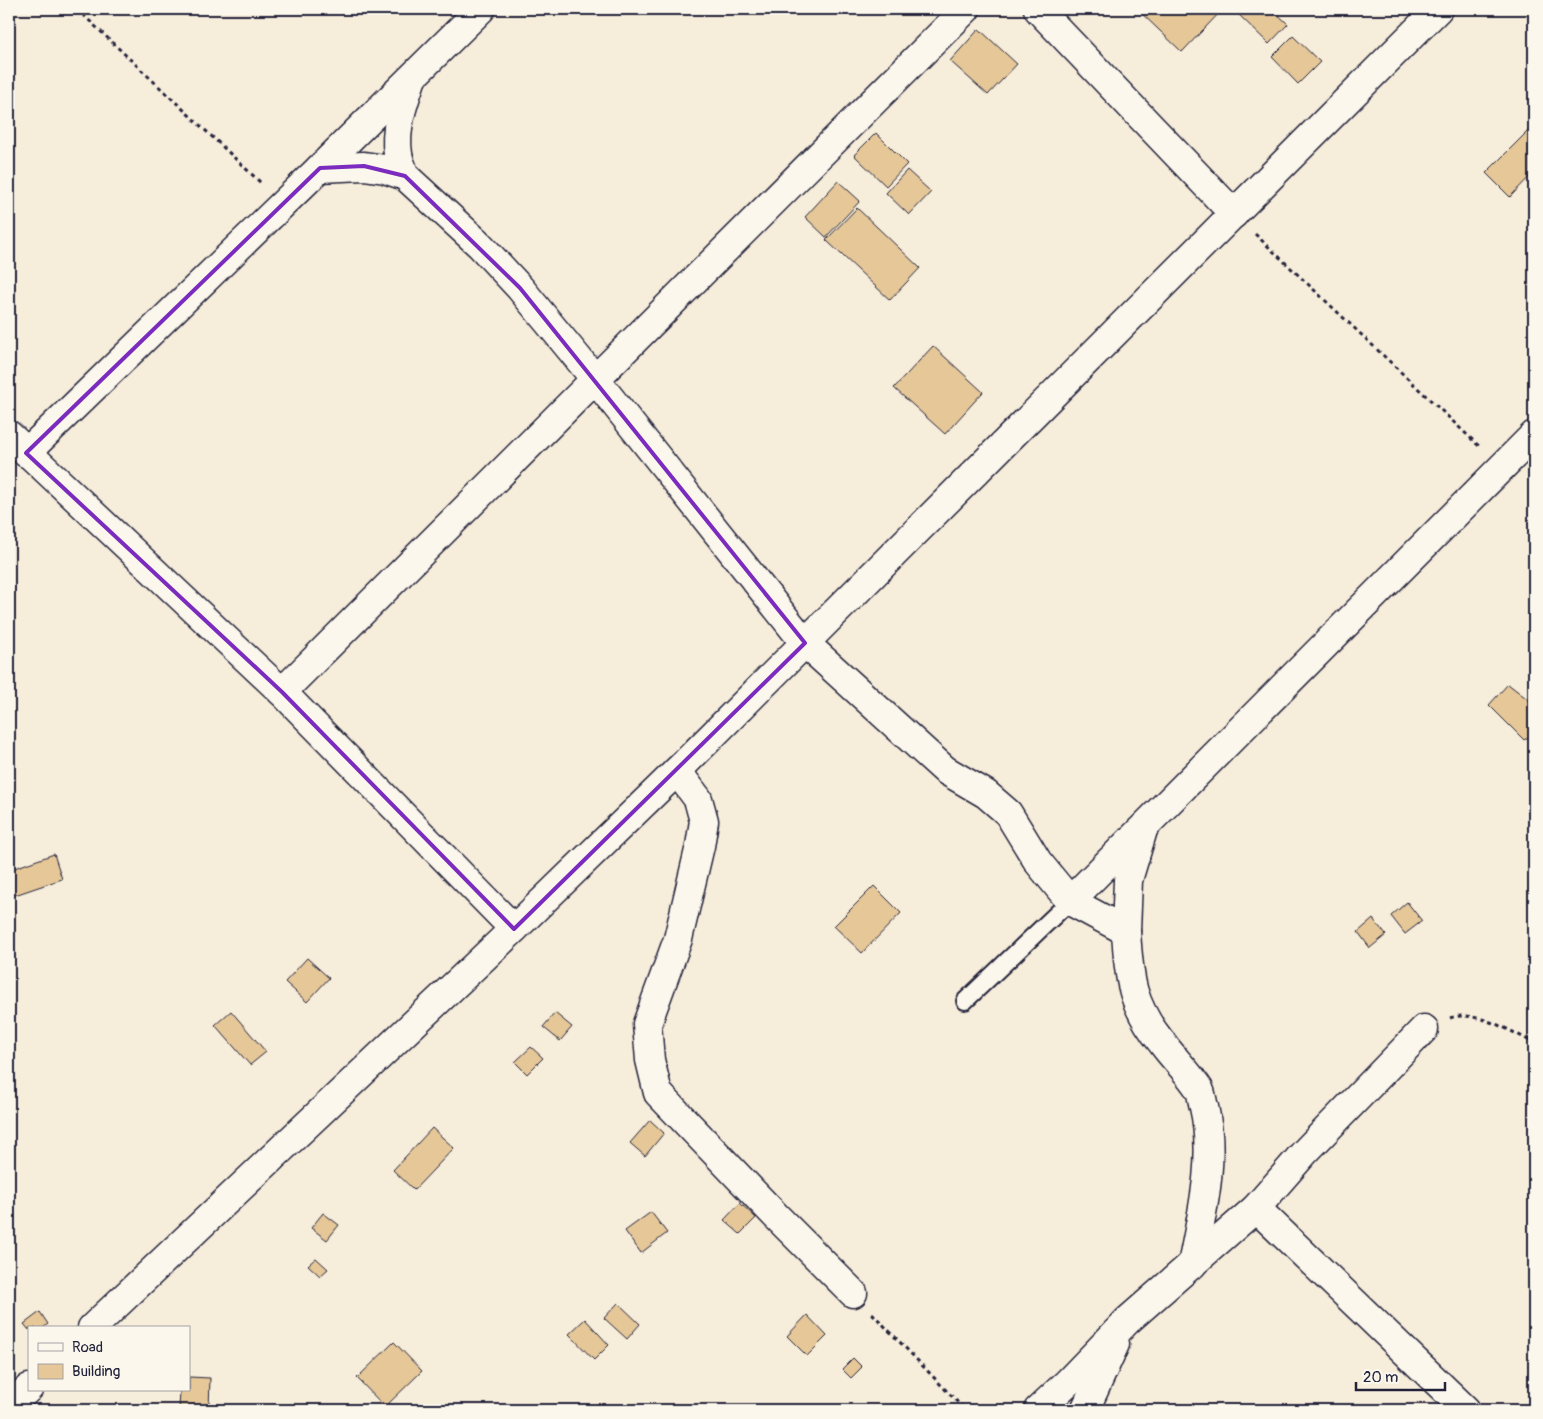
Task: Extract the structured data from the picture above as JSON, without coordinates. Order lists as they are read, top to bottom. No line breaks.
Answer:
{"legend":["Road","Building"],"scale_bar":"20 m"}
